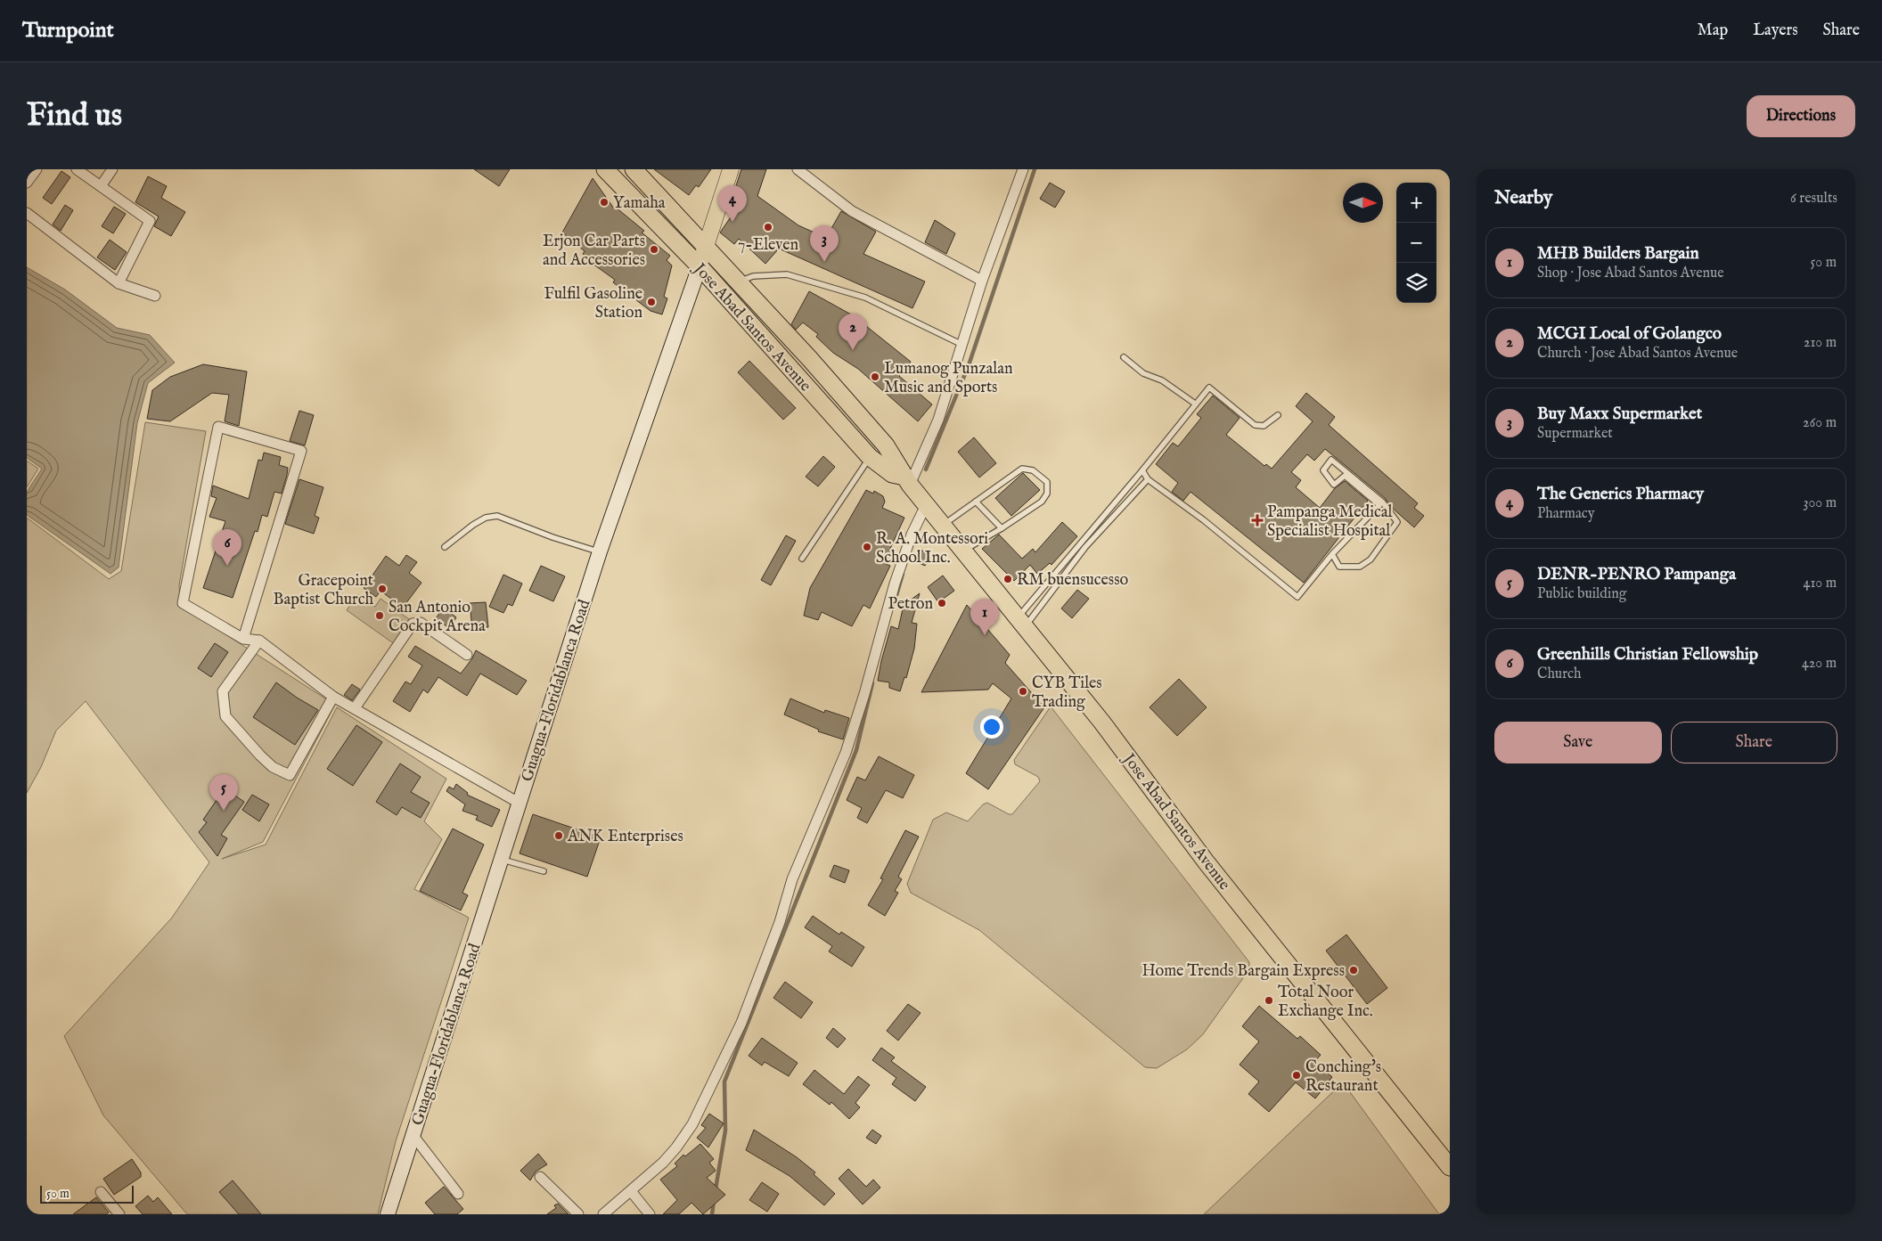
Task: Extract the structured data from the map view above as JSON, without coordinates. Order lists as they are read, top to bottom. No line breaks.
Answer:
{"streets":{"highway":["Jose Abad Santos Avenue"],"main road":["Guagua-Floridablanca Road"]},"crossings":[["Jose Abad Santos Avenue","Guagua-Floridablanca Road"]],"places":{"other":["Yamaha","7-Eleven","Erjon Car Parts and Accessories","Fulfil Gasoline Station","Lumanog Punzalan Music and Sports","R. A. Montessori School Inc.","RM buensucesso","Gracepoint Baptist Church","Petron","San Antonio Cockpit Arena","CYB Tiles Trading","ANK Enterprises","Home Trends Bargain Express","Total Noor Exchange Inc.","Conching's Restaurant"],"health":["Pampanga Medical Specialist Hospital"]},"scale_bar":"50 m","north":"right","page":{"header":"Turnpoint","nav":["Map","Layers","Share"],"buttons":["Directions",["Save","Share"]],"title":"Find us","heading":["Nearby","6 results"],"map_buttons":["+","−"],"pins":["4","3","2","6","1","5"],"list":[{"mark":"1","name":"MHB Builders Bargain","note":"Shop · Jose Abad Santos Avenue","value":"50 m"},{"mark":"2","name":"MCGI Local of Golangco","note":"Church · Jose Abad Santos Avenue","value":"210 m"},{"mark":"3","name":"Buy Maxx Supermarket","note":"Supermarket","value":"260 m"},{"mark":"4","name":"The Generics Pharmacy","note":"Pharmacy","value":"300 m"},{"mark":"5","name":"DENR-PENRO Pampanga","note":"Public building","value":"410 m"},{"mark":"6","name":"Greenhills Christian Fellowship","note":"Church","value":"420 m"}],"scale":"50 m"}}
